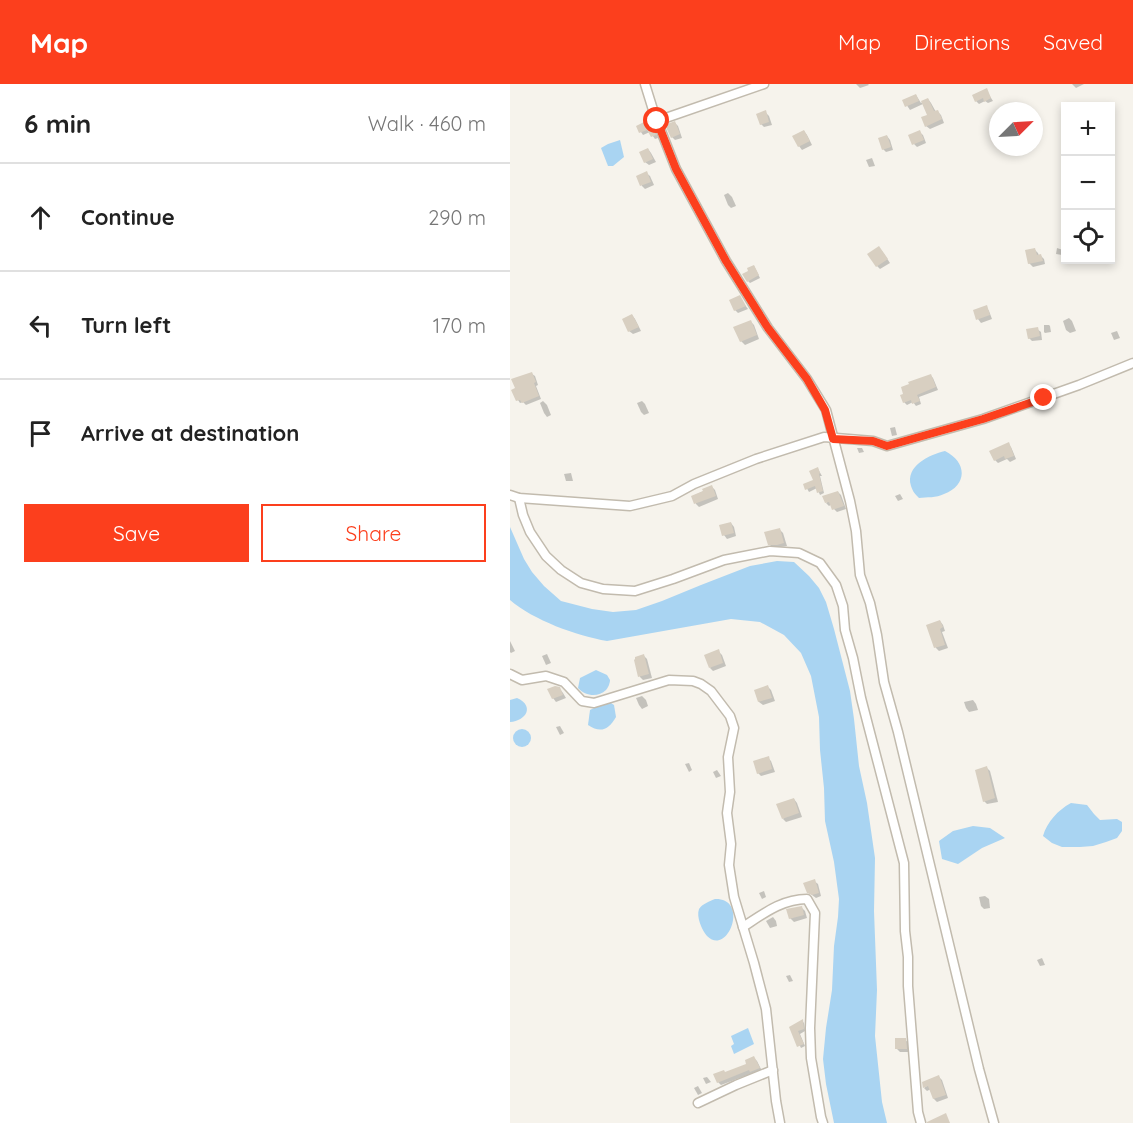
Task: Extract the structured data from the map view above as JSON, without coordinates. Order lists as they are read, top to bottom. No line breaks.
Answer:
{"north":"top right","page":{"header":"Map","nav":["Map","Directions","Saved"],"heading":["6 min","Walk · 460 m"],"map_buttons":["+","−"],"list":[["Continue","290 m"],["Turn left","170 m"],"Arrive at destination"],"buttons":["Save","Share"]}}
